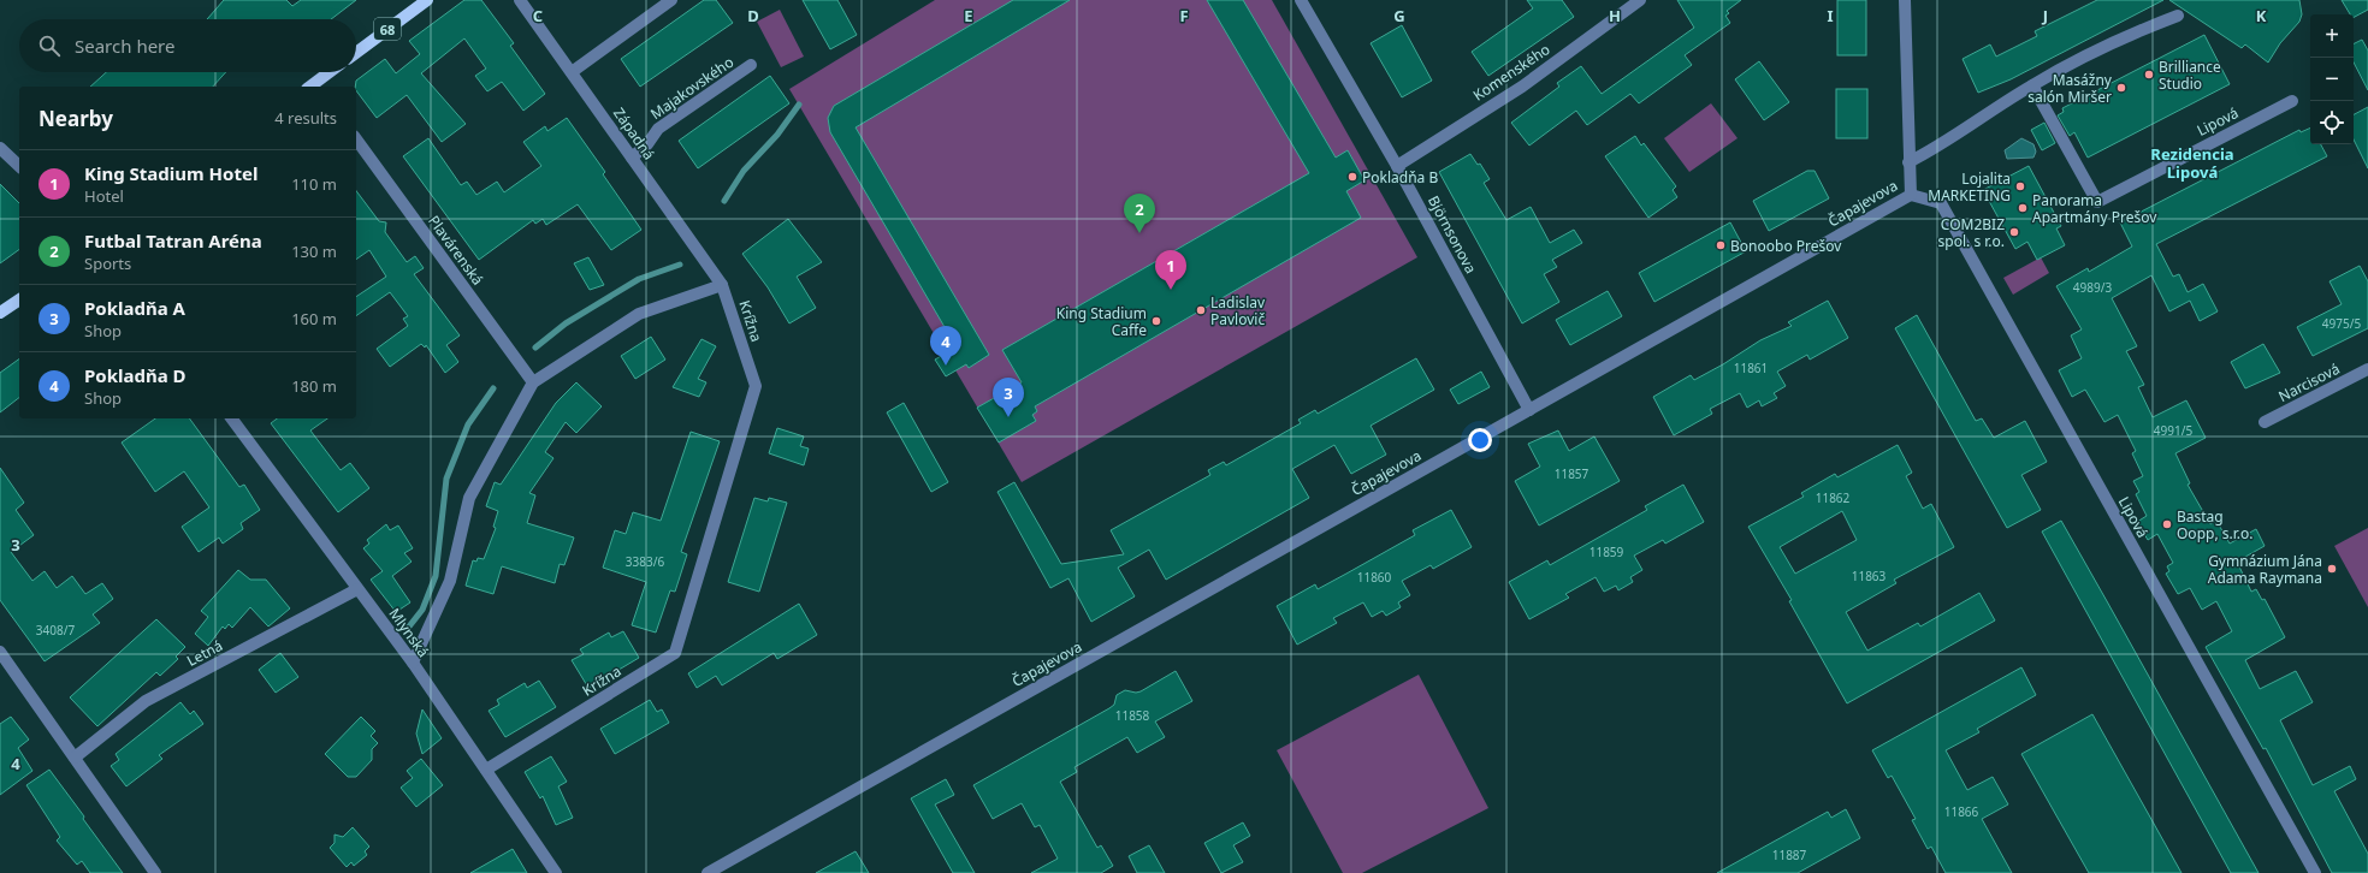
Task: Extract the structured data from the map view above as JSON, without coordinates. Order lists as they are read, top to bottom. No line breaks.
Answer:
{"streets":{"main road":["68"],"street":["Komenského","Majakovského","Lipová","Západná","Čapajevova","Björnsonova","Plavárenská","Krížna","Narcisová","Mlynská","Letná"]},"crossings":[["Komenského","Björnsonova"],["Majakovského","Západná"],["Lipová","Čapajevova"],["Západná","Krížna"],["Čapajevova","Björnsonova"],["Krížna","Mlynská"],["Mlynská","Letná"]],"districts":["Rezidencia Lipová"],"places":["Brilliance Studio","Masážny salón Miršer","Pokladňa B","Lojalita MARKETING","Panorama Apartmány Prešov","COM2BIZ spol. s r.o.","Bonoobo Prešov","Ladislav Pavlovič","King Stadium Caffe","Bastag Oopp, s.r.o.","Gymnázium Jána Adama Raymana"],"house_numbers":["4989/3","4975/5","11861","4991/5","11857","11862","11859","3383/6","11863","11860","3408/7","11858","11866","11887"],"page":{"map_buttons":["+","−"],"search":"Search here","heading":["Nearby","4 results"],"list":[{"mark":"1","name":"King Stadium Hotel","note":"Hotel","value":"110 m"},{"mark":"2","name":"Futbal Tatran Aréna","note":"Sports","value":"130 m"},{"mark":"3","name":"Pokladňa A","note":"Shop","value":"160 m"},{"mark":"4","name":"Pokladňa D","note":"Shop","value":"180 m"}],"pins":["2","1","4","3"]},"grid":{"columns":["C","D","E","F","G","H","I","J","K"],"rows":["3","4"]}}
